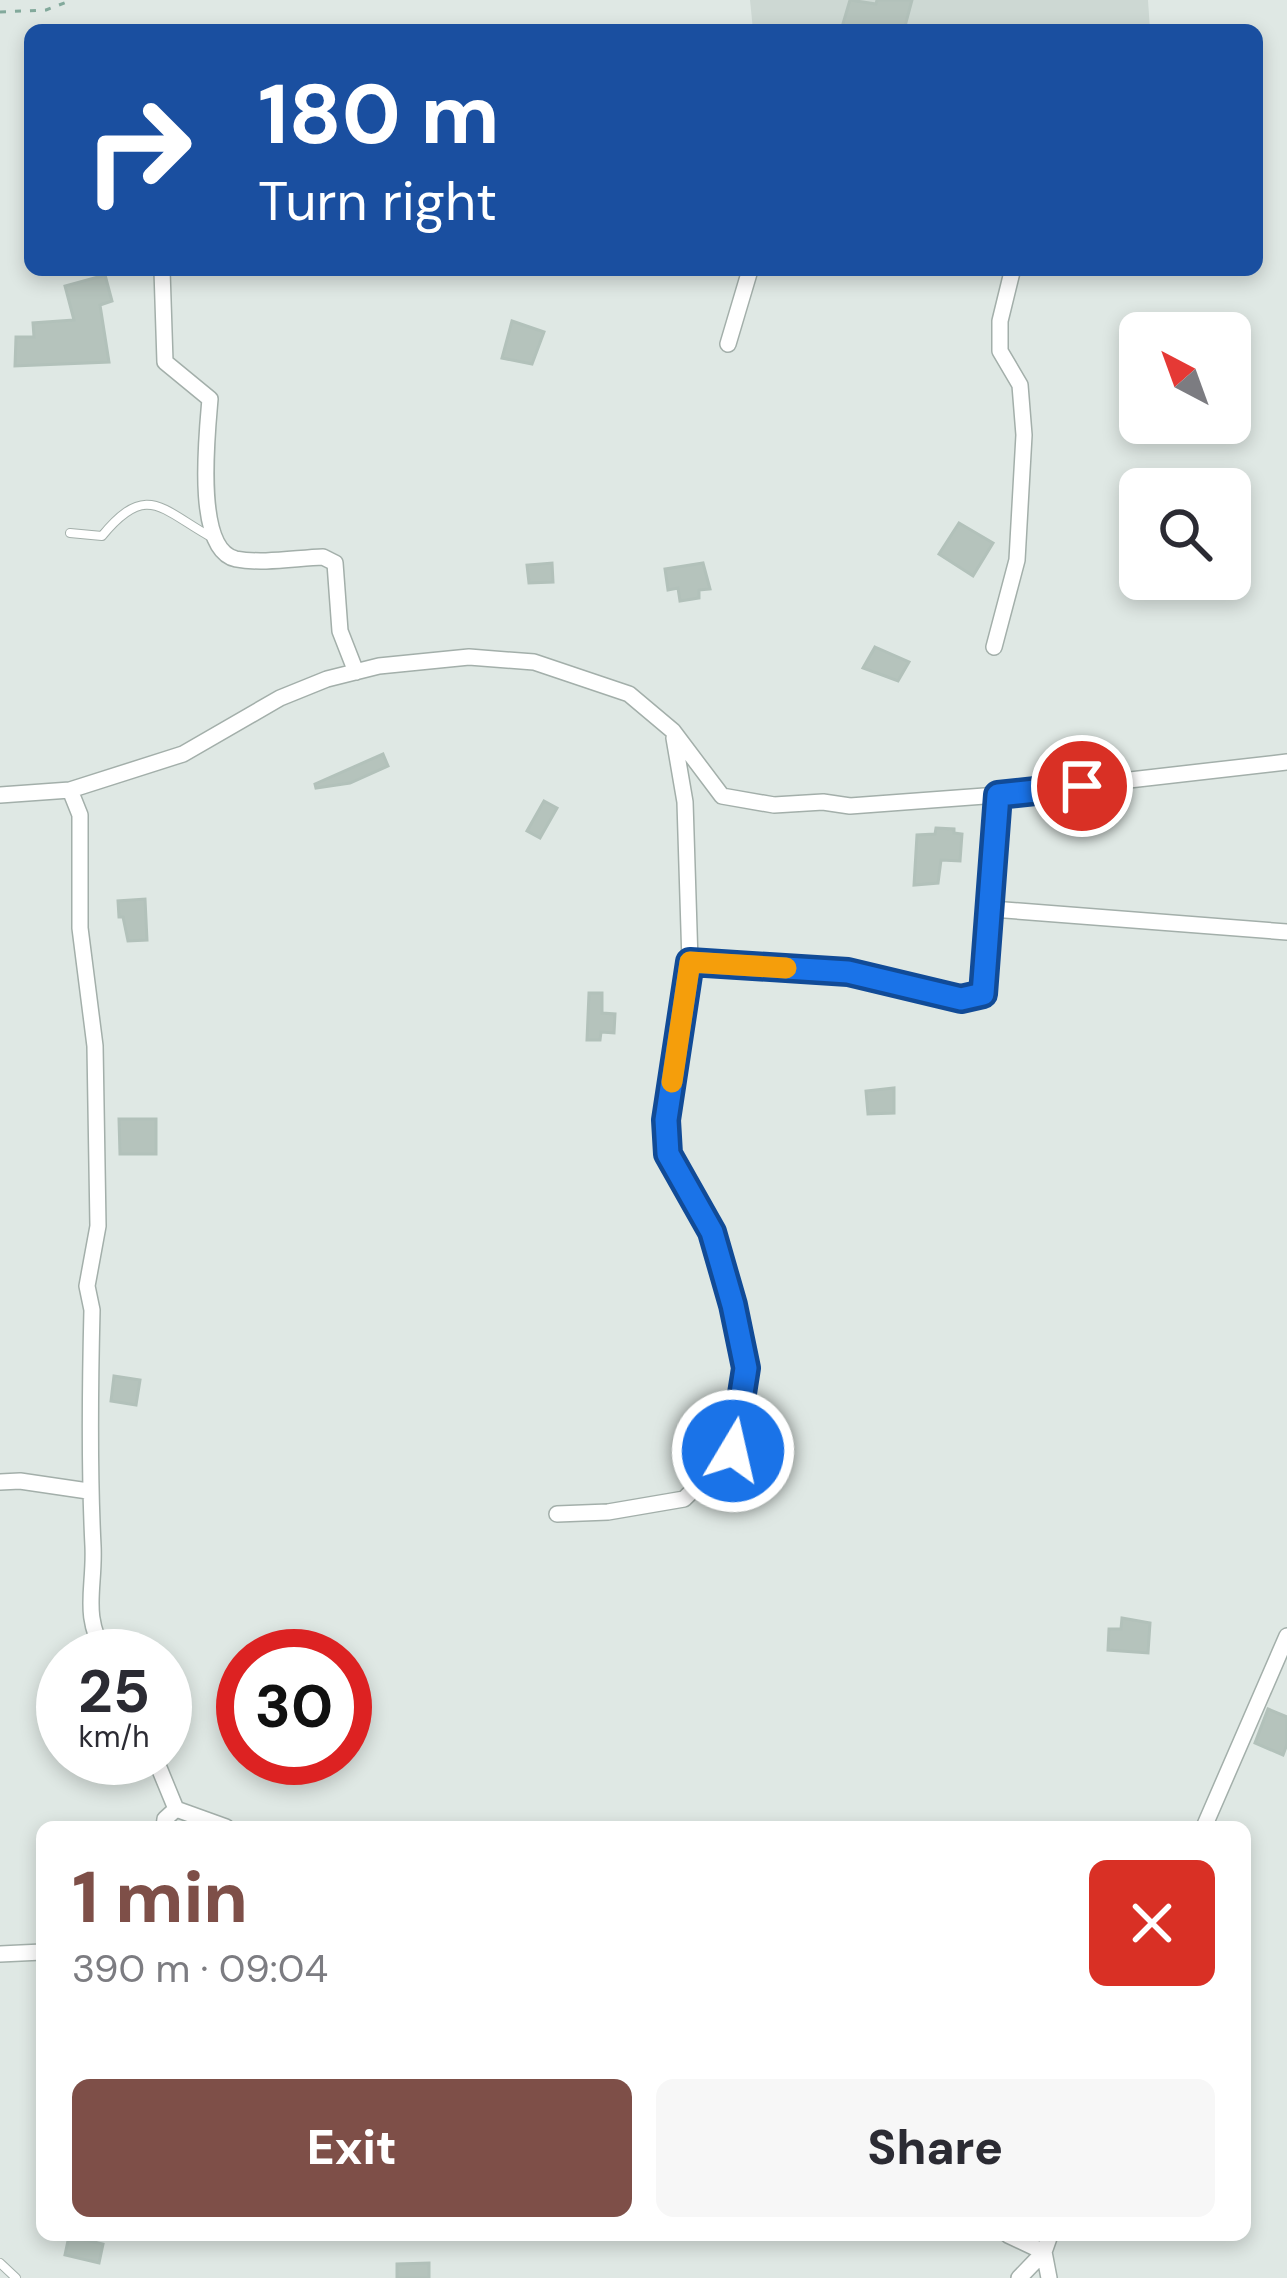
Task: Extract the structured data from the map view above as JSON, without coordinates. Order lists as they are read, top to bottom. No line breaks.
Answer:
{"north":"top left","page":{"turn":["180 m","Turn right"],"speed":"25 km/h","limit":"30","heading":["1 min","390 m · 09:04"],"buttons":["Exit","Share"]}}
